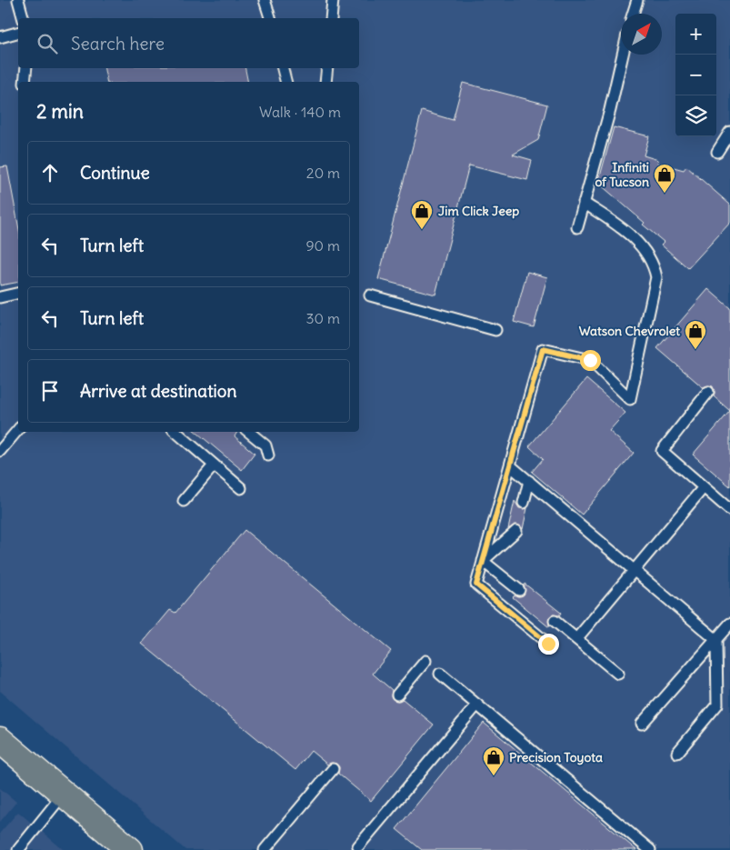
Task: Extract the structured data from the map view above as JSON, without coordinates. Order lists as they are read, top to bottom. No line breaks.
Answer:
{"places":{"shop":["Infiniti of Tucson","Jim Click Jeep","Watson Chevrolet","Precision Toyota"]},"north":"top right","page":{"map_buttons":["+","−"],"search":"Search here","heading":["2 min","Walk · 140 m"],"list":[["Continue","20 m"],["Turn left","90 m"],["Turn left","30 m"],"Arrive at destination"]}}
